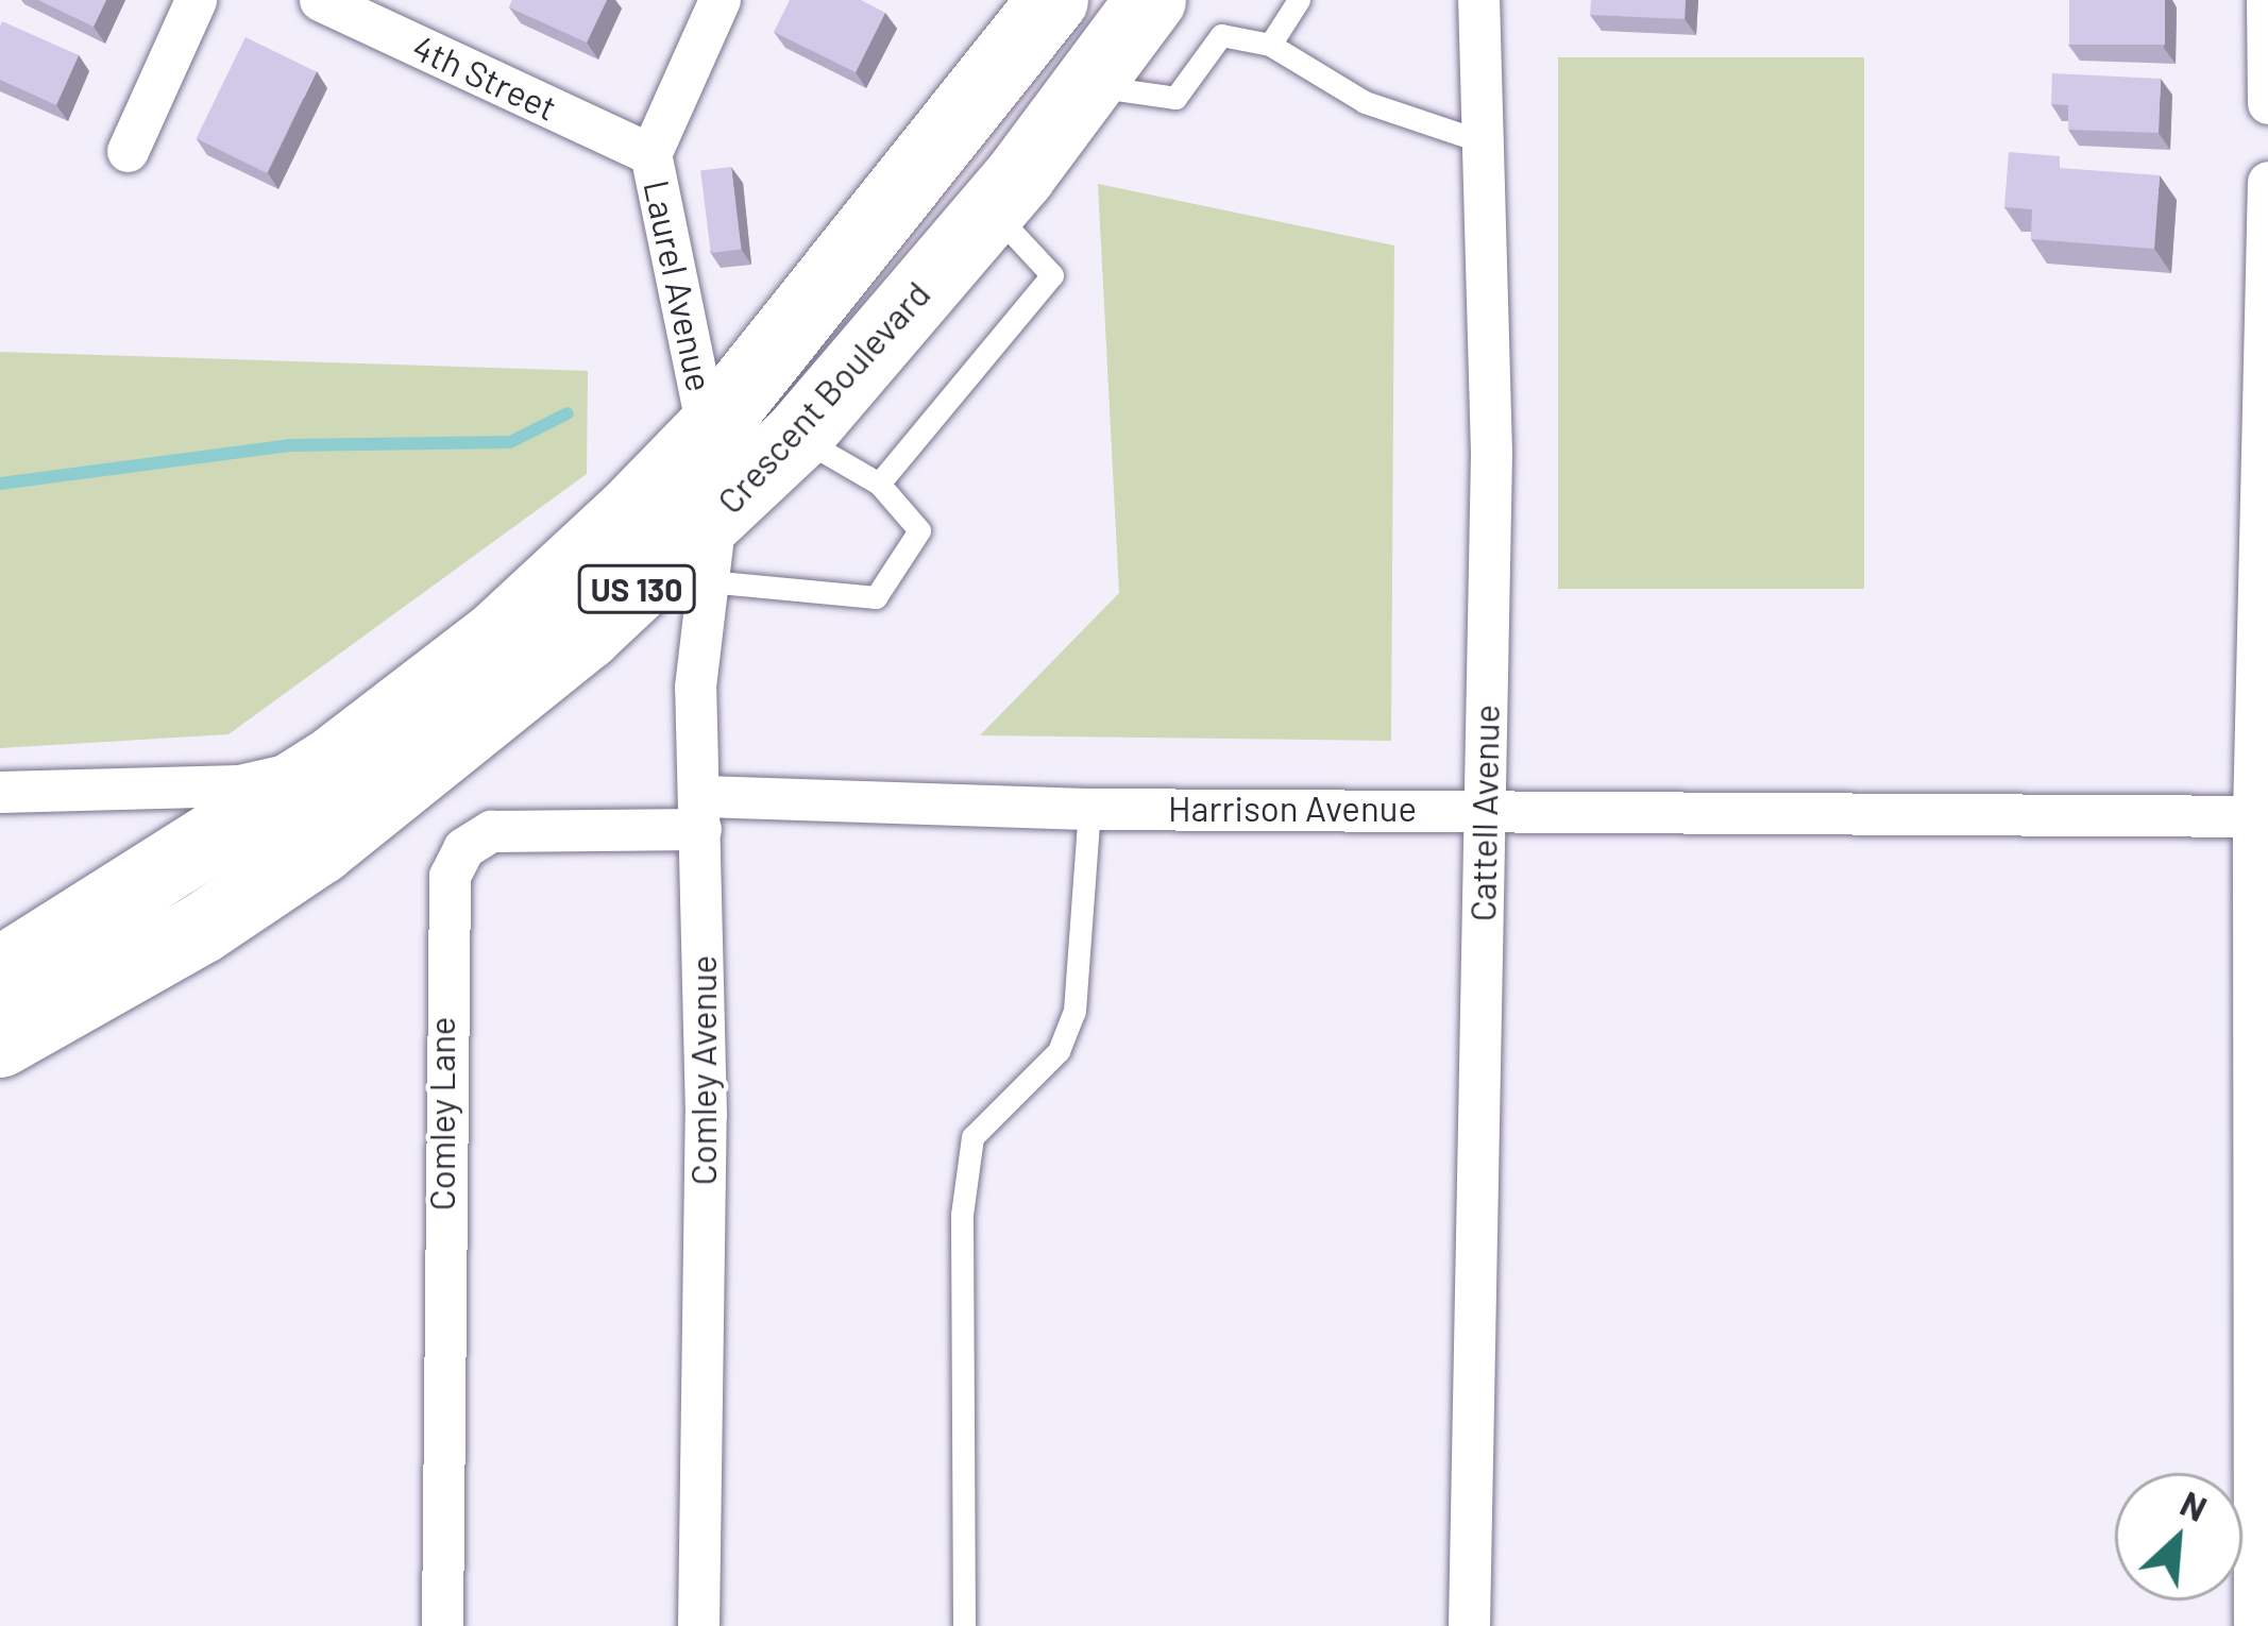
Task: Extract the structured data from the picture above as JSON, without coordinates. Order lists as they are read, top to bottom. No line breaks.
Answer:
{"streets":{"highway":["Crescent Boulevard","US 130"],"street":["4th Street","Laurel Avenue","Harrison Avenue","Cattell Avenue","Comley Avenue","Comley Lane"]},"crossings":[["4th Street","Laurel Avenue"],["Laurel Avenue","Crescent Boulevard"],["Crescent Boulevard","Comley Avenue"],["Harrison Avenue","Cattell Avenue"],["Harrison Avenue","Comley Avenue"],["Harrison Avenue","Comley Lane"],["Comley Avenue","Comley Lane"]],"north":"top right"}
